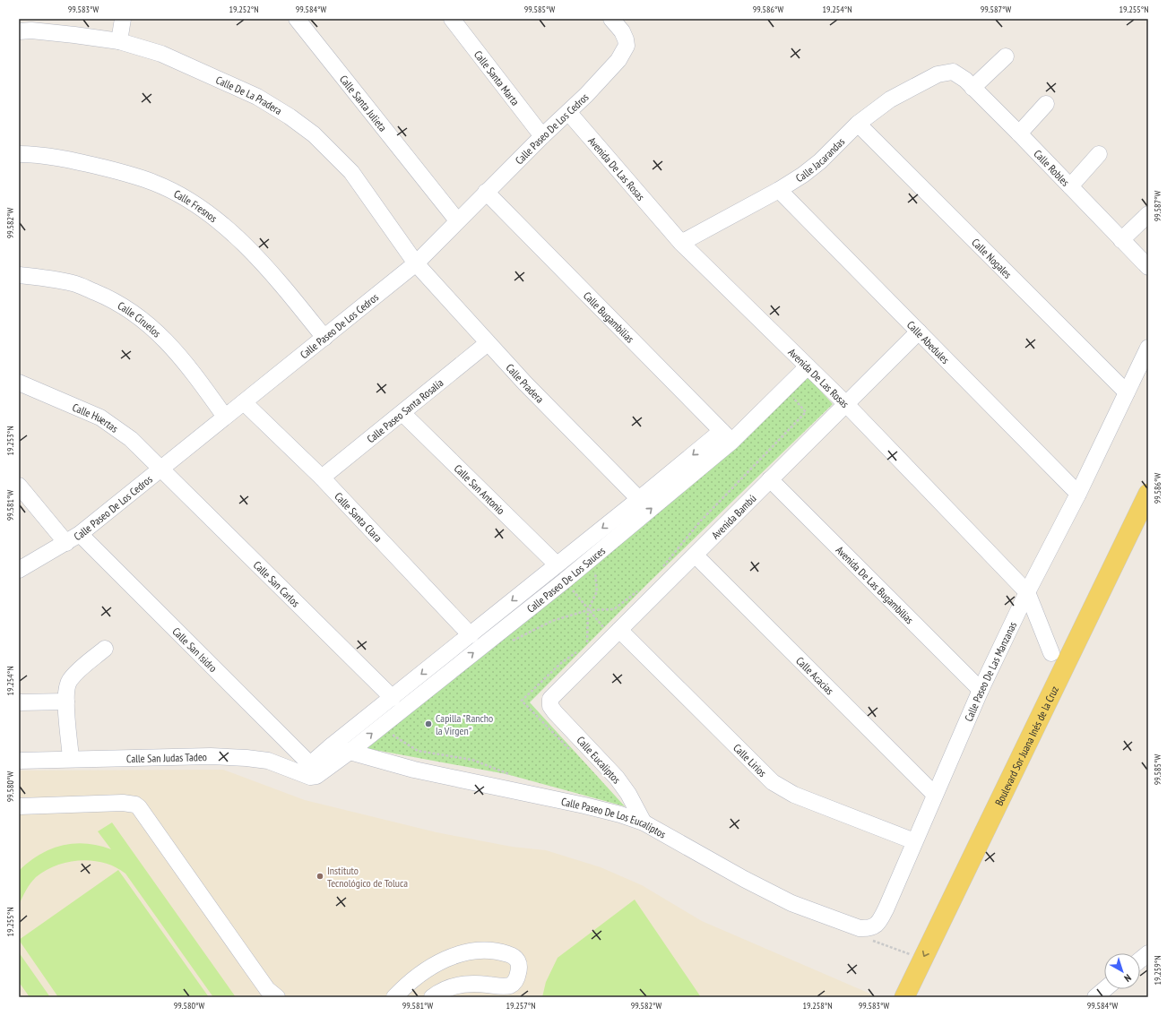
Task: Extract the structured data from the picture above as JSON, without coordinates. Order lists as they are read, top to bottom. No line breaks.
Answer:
{"streets":{"main road":["Boulevard Sor Juana Inés de la Cruz"],"street":["Calle Santa Marta","Calle De La Pradera","Calle Santa Julieta","Calle Paseo De Los Cedros","Calle Jacarandas","Calle Robles","Avenida De Las Rosas","Calle Fresnos","Calle Nogales","Calle Bugambilias","Calle Ciruelos","Calle Abedules","Calle Pradera","Calle Paseo Santa Rosalía","Calle Huertas","Calle San Antonio","Avenida Bambú","Calle Santa Clara","Calle Paseo De Los Sauces","Calle San Carlos","Avenida De Las Bugambilias","Calle San Isidro","Calle Paseo De Las Manzanas","Calle Acacias","Calle San Judas Tadeo","Calle Eucaliptos","Calle Lirios","Calle Paseo De Los Eucaliptos"]},"crossings":[["Calle Santa Marta","Calle Paseo De Los Cedros"],["Calle De La Pradera","Calle Paseo De Los Cedros"],["Calle De La Pradera","Calle Pradera"],["Calle Santa Julieta","Calle Paseo De Los Cedros"],["Calle Paseo De Los Cedros","Avenida De Las Rosas"],["Calle Paseo De Los Cedros","Calle Fresnos"],["Calle Paseo De Los Cedros","Calle Bugambilias"],["Calle Paseo De Los Cedros","Calle Ciruelos"],["Calle Paseo De Los Cedros","Calle Pradera"],["Calle Paseo De Los Cedros","Calle Huertas"],["Calle Paseo De Los Cedros","Calle Santa Clara"],["Calle Paseo De Los Cedros","Calle San Carlos"],["Calle Paseo De Los Cedros","Calle San Isidro"],["Calle Jacarandas","Calle Robles"],["Calle Jacarandas","Avenida De Las Rosas"],["Calle Jacarandas","Calle Nogales"],["Calle Jacarandas","Calle Abedules"],["Avenida De Las Rosas","Avenida Bambú"],["Avenida De Las Rosas","Calle Paseo De Los Sauces"],["Avenida De Las Rosas","Calle Paseo De Las Manzanas"],["Avenida De Las Rosas","Boulevard Sor Juana Inés de la Cruz"],["Calle Nogales","Calle Paseo De Las Manzanas"],["Calle Bugambilias","Calle Paseo De Los Sauces"],["Calle Abedules","Avenida Bambú"],["Calle Abedules","Calle Paseo De Las Manzanas"],["Calle Pradera","Calle Paseo Santa Rosalía"],["Calle Pradera","Calle Paseo De Los Sauces"],["Calle Paseo Santa Rosalía","Calle San Antonio"],["Calle Paseo Santa Rosalía","Calle Santa Clara"],["Calle Huertas","Calle San Carlos"],["Calle San Antonio","Calle Paseo De Los Sauces"],["Avenida Bambú","Avenida De Las Bugambilias"],["Avenida Bambú","Calle Acacias"],["Avenida Bambú","Calle Eucaliptos"],["Avenida Bambú","Calle Lirios"],["Calle Santa Clara","Calle Paseo De Los Sauces"],["Calle Paseo De Los Sauces","Calle San Carlos"],["Calle Paseo De Los Sauces","Calle San Isidro"],["Calle Paseo De Los Sauces","Calle San Judas Tadeo"],["Calle Paseo De Los Sauces","Calle Paseo De Los Eucaliptos"],["Avenida De Las Bugambilias","Calle Paseo De Las Manzanas"],["Calle San Isidro","Calle San Judas Tadeo"],["Calle Paseo De Las Manzanas","Calle Acacias"],["Calle Paseo De Las Manzanas","Calle Lirios"],["Calle Paseo De Las Manzanas","Calle Paseo De Los Eucaliptos"],["Calle Eucaliptos","Calle Paseo De Los Eucaliptos"]],"places":["Capilla \"Rancho la Virgen\"","Instituto Tecnológico de Toluca"],"north":"bottom right","coordinates":["99.583°W","19.252°N","99.584°W","99.585°W","99.586°W","19.254°N","99.587°W","19.255°N","99.582°W","19.253°N","99.581°W","99.580°W","19.259°N","19.257°N","19.258°N"]}
